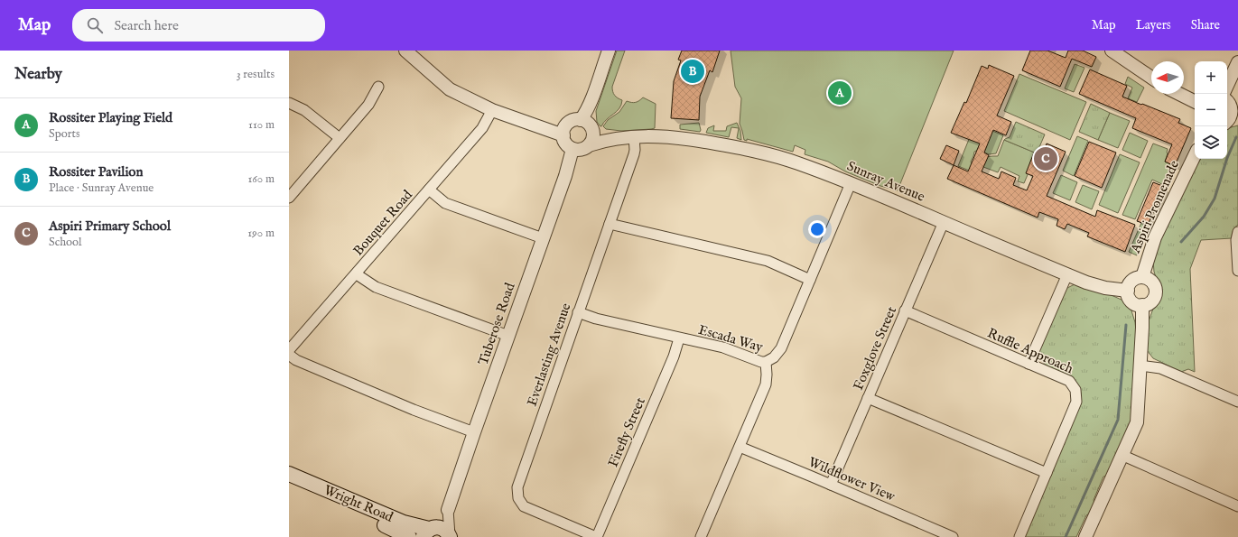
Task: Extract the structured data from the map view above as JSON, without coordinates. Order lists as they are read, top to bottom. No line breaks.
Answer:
{"streets":{"main road":["Wright Road"],"street":["Sunray Avenue","Aspiri Promenade","Bouquet Road","Tuberose Road","Escada Way","Foxglove Street","Ruffle Approach","Everlasting Avenue","Firefly Street","Wildflower View"]},"crossings":[["Sunray Avenue","Aspiri Promenade"],["Sunray Avenue","Tuberose Road"],["Sunray Avenue","Escada Way"],["Sunray Avenue","Foxglove Street"],["Sunray Avenue","Everlasting Avenue"],["Tuberose Road","Wright Road"],["Escada Way","Everlasting Avenue"],["Escada Way","Firefly Street"],["Foxglove Street","Ruffle Approach"],["Foxglove Street","Wildflower View"],["Everlasting Avenue","Firefly Street"]],"north":"left","page":{"header":"Map","search":"Search here","nav":["Map","Layers","Share"],"heading":["Nearby","3 results"],"pins":["B","A","C"],"map_buttons":["+","−"],"list":[{"mark":"A","name":"Rossiter Playing Field","note":"Sports","value":"110 m"},{"mark":"B","name":"Rossiter Pavilion","note":"Place · Sunray Avenue","value":"160 m"},{"mark":"C","name":"Aspiri Primary School","note":"School","value":"190 m"}]}}
